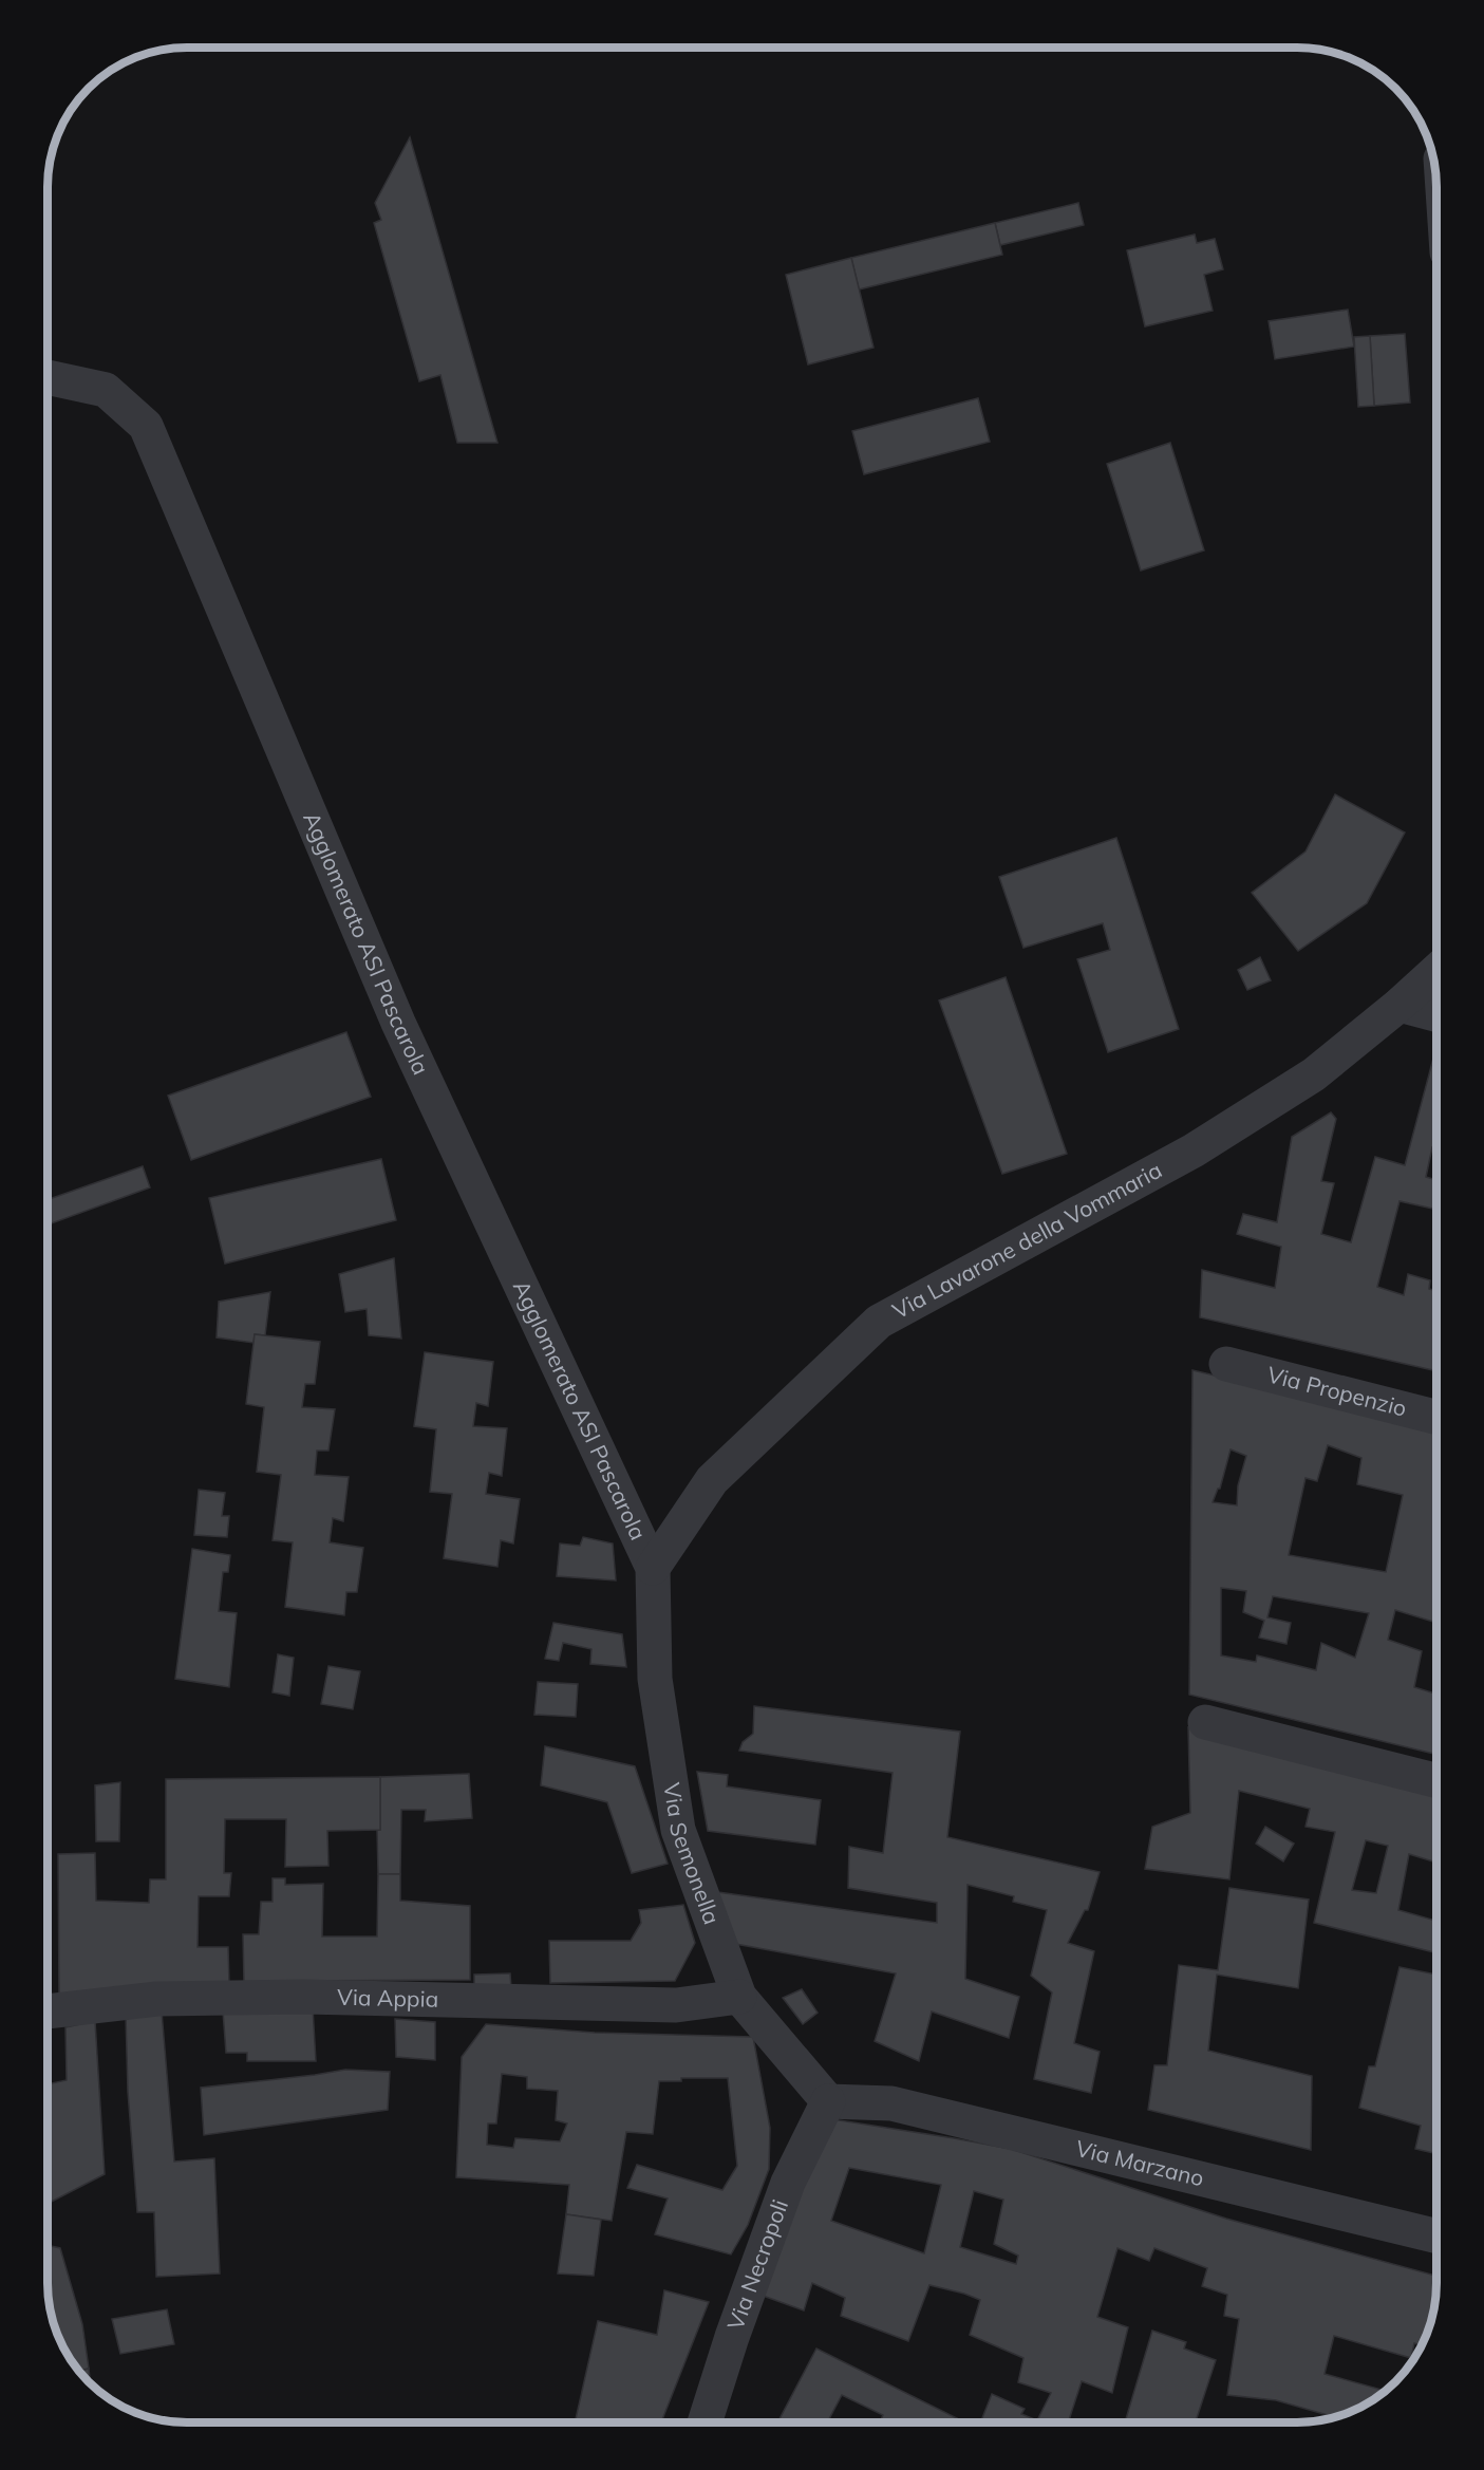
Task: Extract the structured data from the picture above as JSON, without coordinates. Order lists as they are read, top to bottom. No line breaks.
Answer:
{"streets":{"street":["Agglomerato ASI Pascarola","Via Lavarone della Vommaria","Via Propenzio","Via Semonella","Via Appia","Via Marzano","Via Necropoli"]},"crossings":[["Agglomerato ASI Pascarola","Via Lavarone della Vommaria"],["Agglomerato ASI Pascarola","Via Semonella"],["Via Lavarone della Vommaria","Via Semonella"],["Via Semonella","Via Appia"],["Via Semonella","Via Marzano"],["Via Semonella","Via Necropoli"],["Via Marzano","Via Necropoli"]]}
